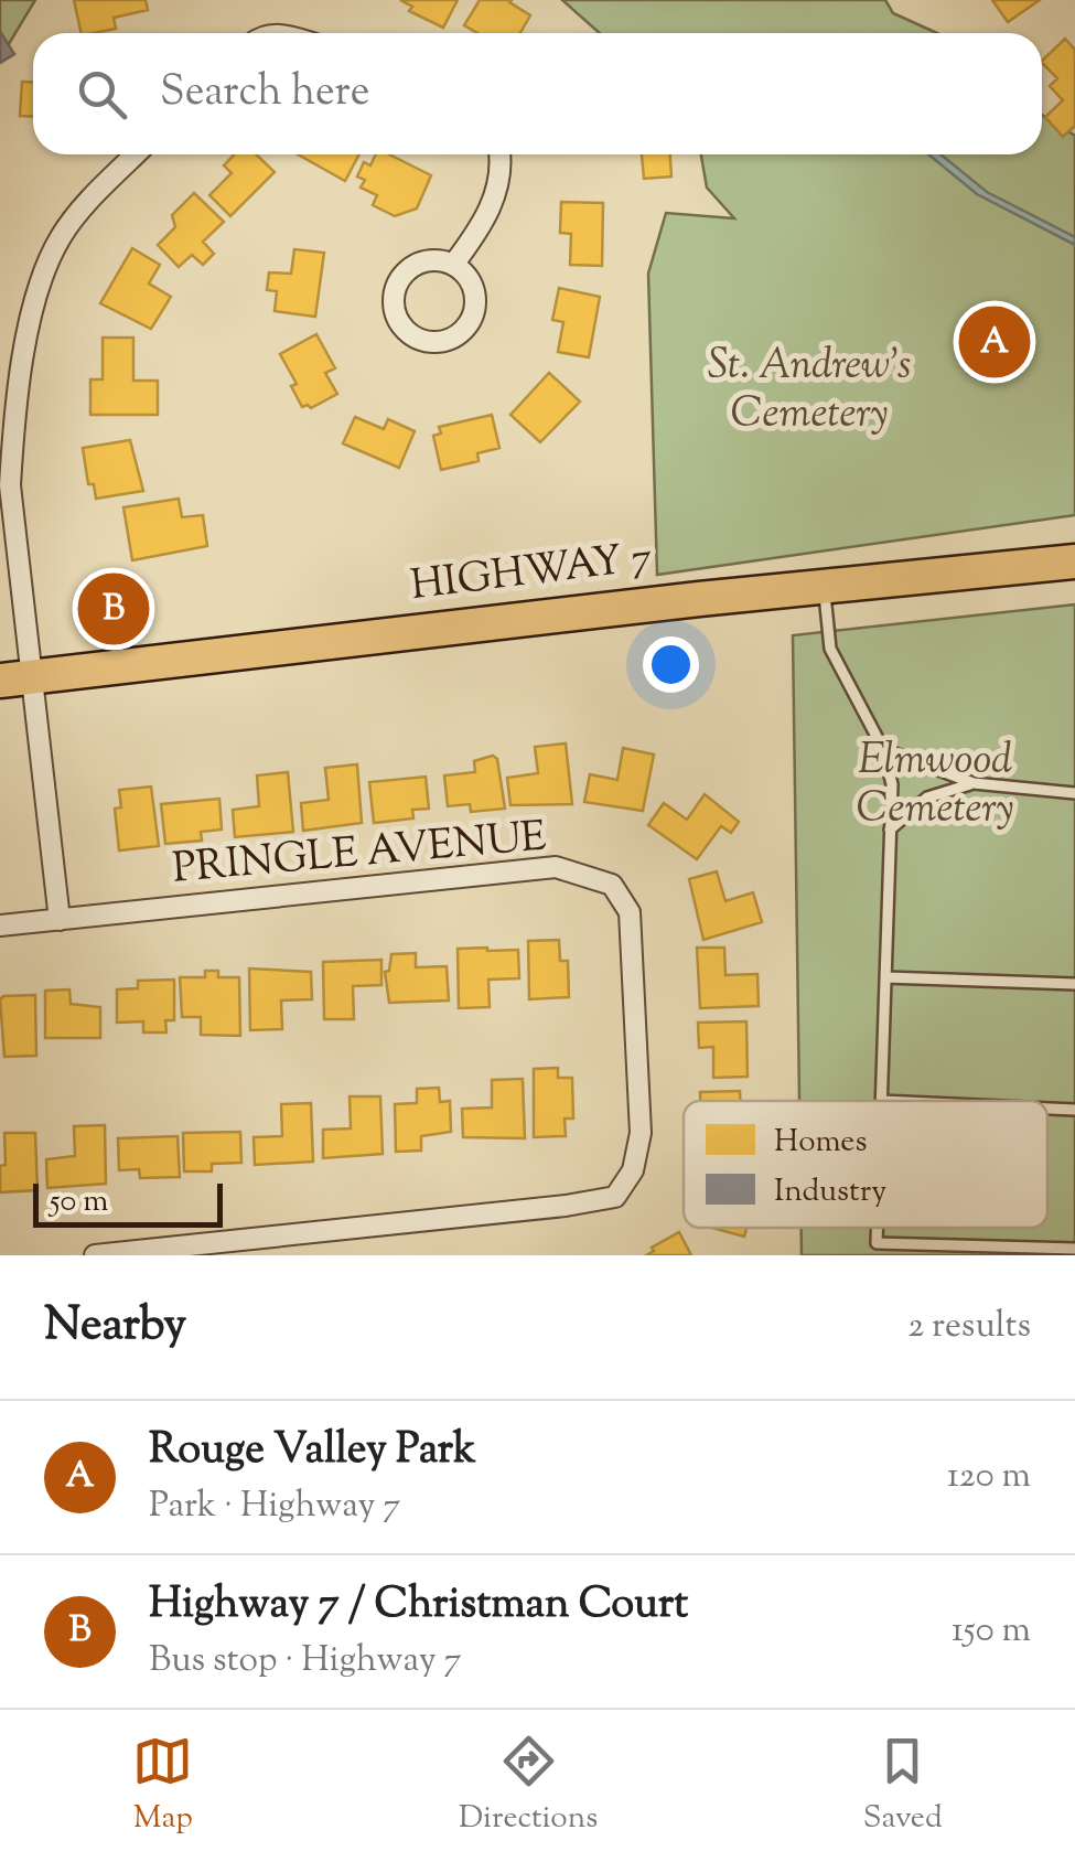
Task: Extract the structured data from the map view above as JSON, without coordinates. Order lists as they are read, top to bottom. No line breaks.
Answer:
{"streets":{"main road":["HIGHWAY 7"],"street":["PRINGLE AVENUE"]},"parks":["St. Andrew's Cemetery","Elmwood Cemetery"],"legend":["Homes","Industry"],"scale_bar":"50 m","page":{"search":"Search here","pins":["A","B"],"scale":"50 m","heading":["Nearby","2 results"],"list":[{"mark":"A","name":"Rouge Valley Park","note":"Park · Highway 7","value":"120 m"},{"mark":"B","name":"Highway 7 / Christman Court","note":"Bus stop · Highway 7","value":"150 m"}],"nav":["Map","Directions","Saved"]}}
